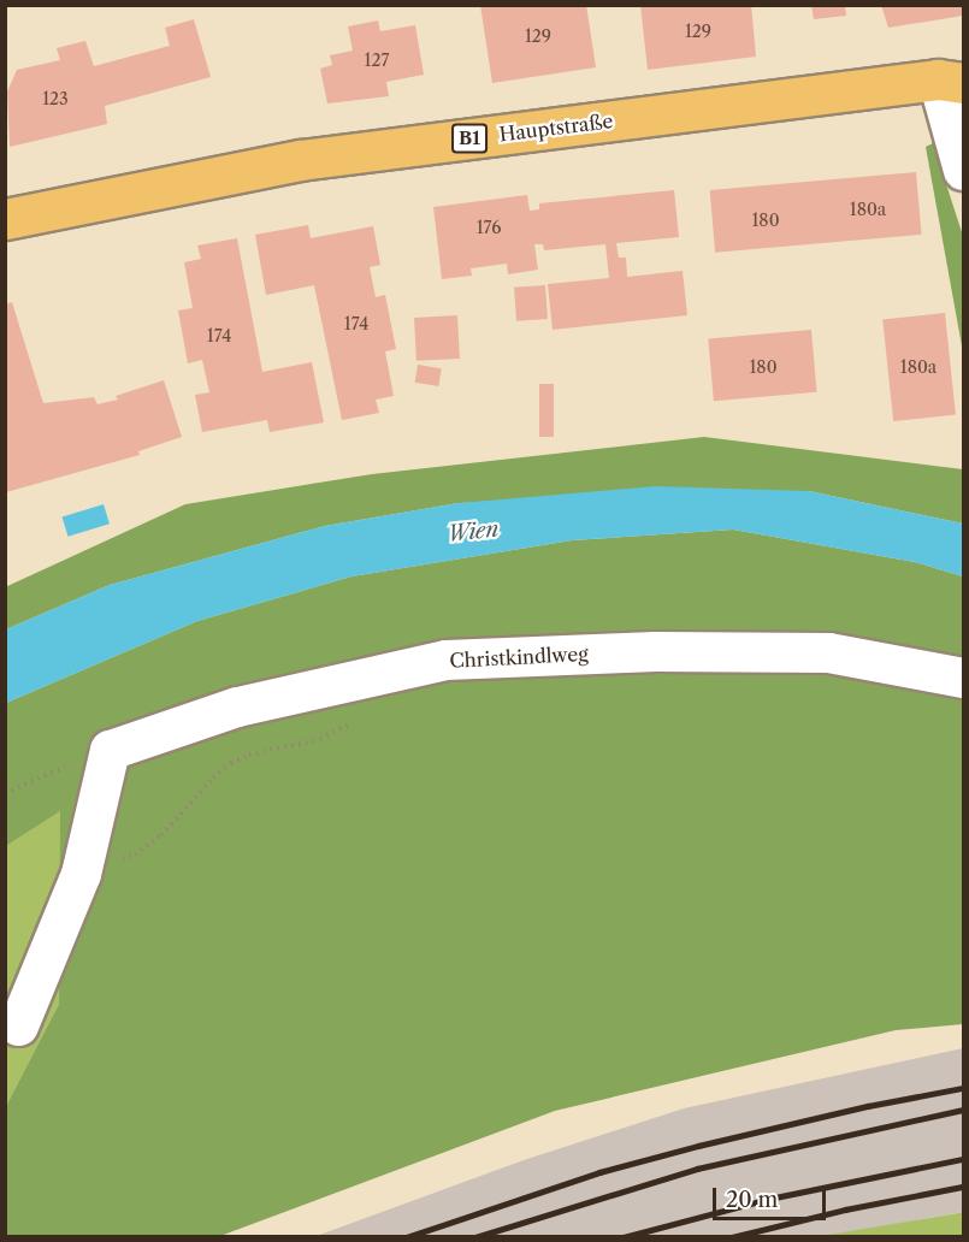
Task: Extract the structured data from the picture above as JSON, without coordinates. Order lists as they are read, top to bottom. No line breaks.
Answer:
{"streets":{"main road":["Hauptstraße","B1"],"lane":["Christkindlweg"]},"water":["Wien"],"house_numbers":["129","129","127","123","180a","180","176","174","174","180","180a"],"scale_bar":"20 m"}
